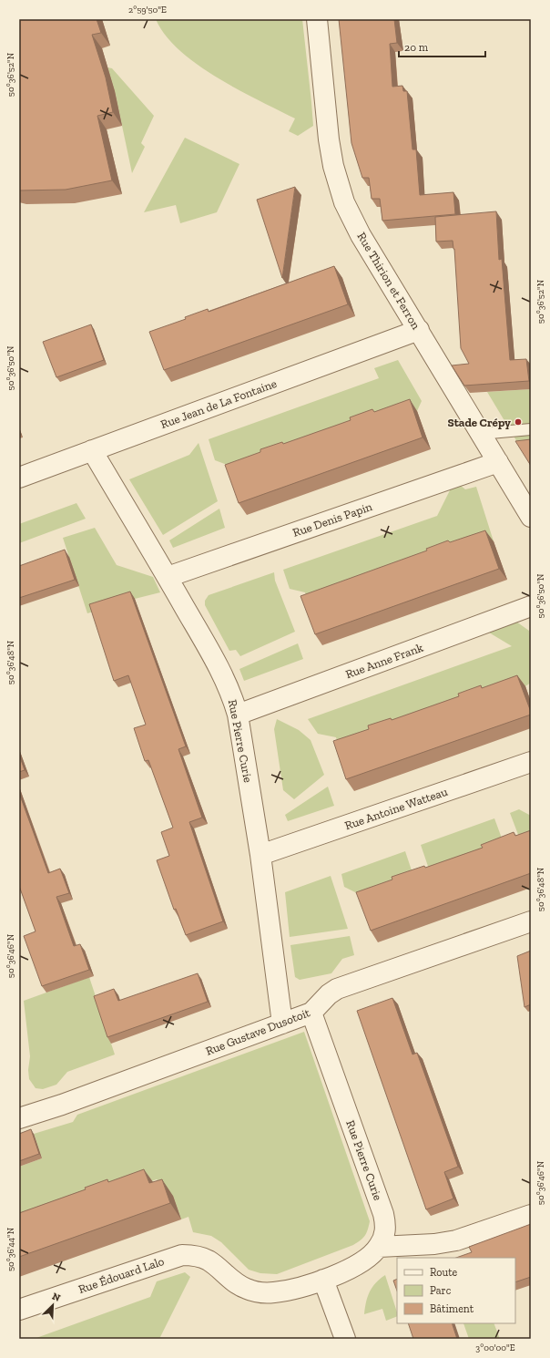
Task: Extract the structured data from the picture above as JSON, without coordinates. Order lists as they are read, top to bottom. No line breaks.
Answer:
{"streets":{"street":["Rue Thirion et Ferron","Rue Jean de La Fontaine","Rue Denis Papin","Rue Anne Frank","Rue Pierre Curie","Rue Antoine Watteau","Rue Gustave Dusotoit","Rue Édouard Lalo"]},"crossings":[["Rue Thirion et Ferron","Rue Jean de La Fontaine"],["Rue Thirion et Ferron","Rue Denis Papin"],["Rue Jean de La Fontaine","Rue Pierre Curie"],["Rue Denis Papin","Rue Pierre Curie"],["Rue Anne Frank","Rue Pierre Curie"],["Rue Pierre Curie","Rue Antoine Watteau"],["Rue Pierre Curie","Rue Gustave Dusotoit"],["Rue Pierre Curie","Rue Édouard Lalo"]],"places":["Stade Crépy"],"legend":["Route","Parc","Bâtiment"],"scale_bar":"20 m","north":"top right","coordinates":["2°59'50\"E","50°36'52\"N","50°36'50\"N","50°36'48\"N","50°36'46\"N","50°36'44\"N","3°00'00\"E"]}
